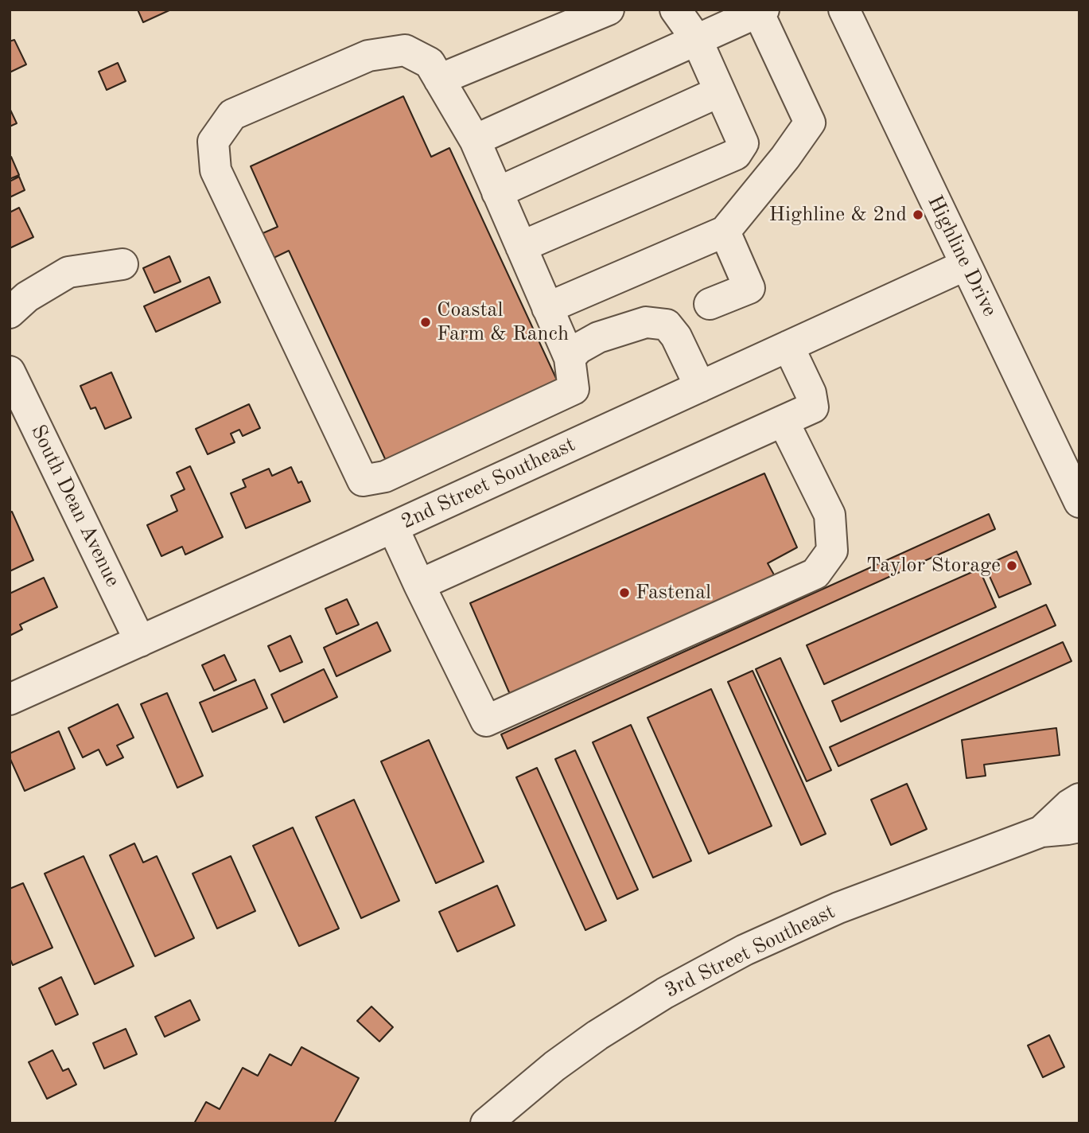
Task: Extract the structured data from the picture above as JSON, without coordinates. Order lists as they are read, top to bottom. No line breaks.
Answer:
{"streets":{"street":["Highline Drive","2nd Street Southeast","South Dean Avenue","3rd Street Southeast"]},"crossings":[["Highline Drive","2nd Street Southeast"],["2nd Street Southeast","South Dean Avenue"]],"places":["Highline & 2nd","Coastal Farm & Ranch","Taylor Storage","Fastenal"]}
